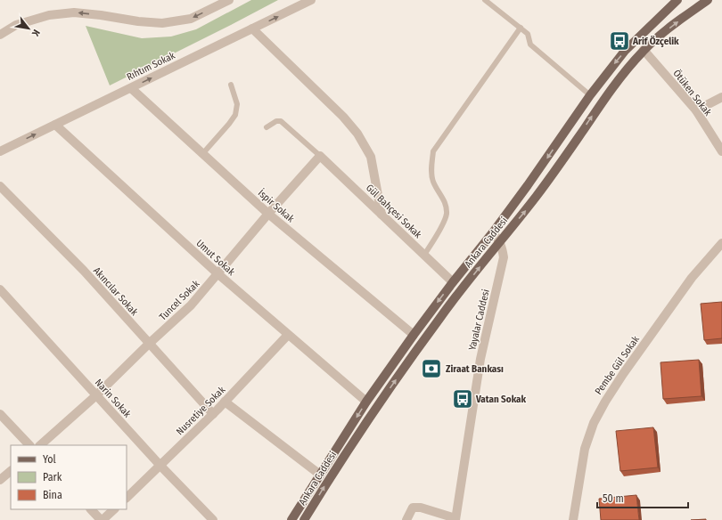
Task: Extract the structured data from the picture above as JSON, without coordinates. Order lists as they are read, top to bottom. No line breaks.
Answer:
{"streets":{"main road":["Ankara Caddesi"],"street":["Rıhtım Sokak","Ötüken Sokak","İspir Sokak","Gül Bahçesi Sokak","Umut Sokak","Akıncılar Sokak","Tuncel Sokak","Yayalar Caddesi","Pembe Gül Sokak","Narin Sokak","Nusretiye Sokak"]},"crossings":[["Rıhtım Sokak","İspir Sokak"],["Rıhtım Sokak","Umut Sokak"],["Ötüken Sokak","Ankara Caddesi"],["İspir Sokak","Ankara Caddesi"],["İspir Sokak","Tuncel Sokak"],["Gül Bahçesi Sokak","Ankara Caddesi"],["Gül Bahçesi Sokak","Tuncel Sokak"],["Ankara Caddesi","Umut Sokak"],["Ankara Caddesi","Yayalar Caddesi"],["Umut Sokak","Tuncel Sokak"],["Umut Sokak","Nusretiye Sokak"],["Akıncılar Sokak","Tuncel Sokak"],["Akıncılar Sokak","Nusretiye Sokak"],["Tuncel Sokak","Narin Sokak"],["Narin Sokak","Nusretiye Sokak"]],"places":{"bus stop":["Arif Özçelik","Vatan Sokak"],"bank":["Ziraat Bankası"]},"legend":["Yol","Park","Bina"],"scale_bar":"50 m","north":"bottom right"}
